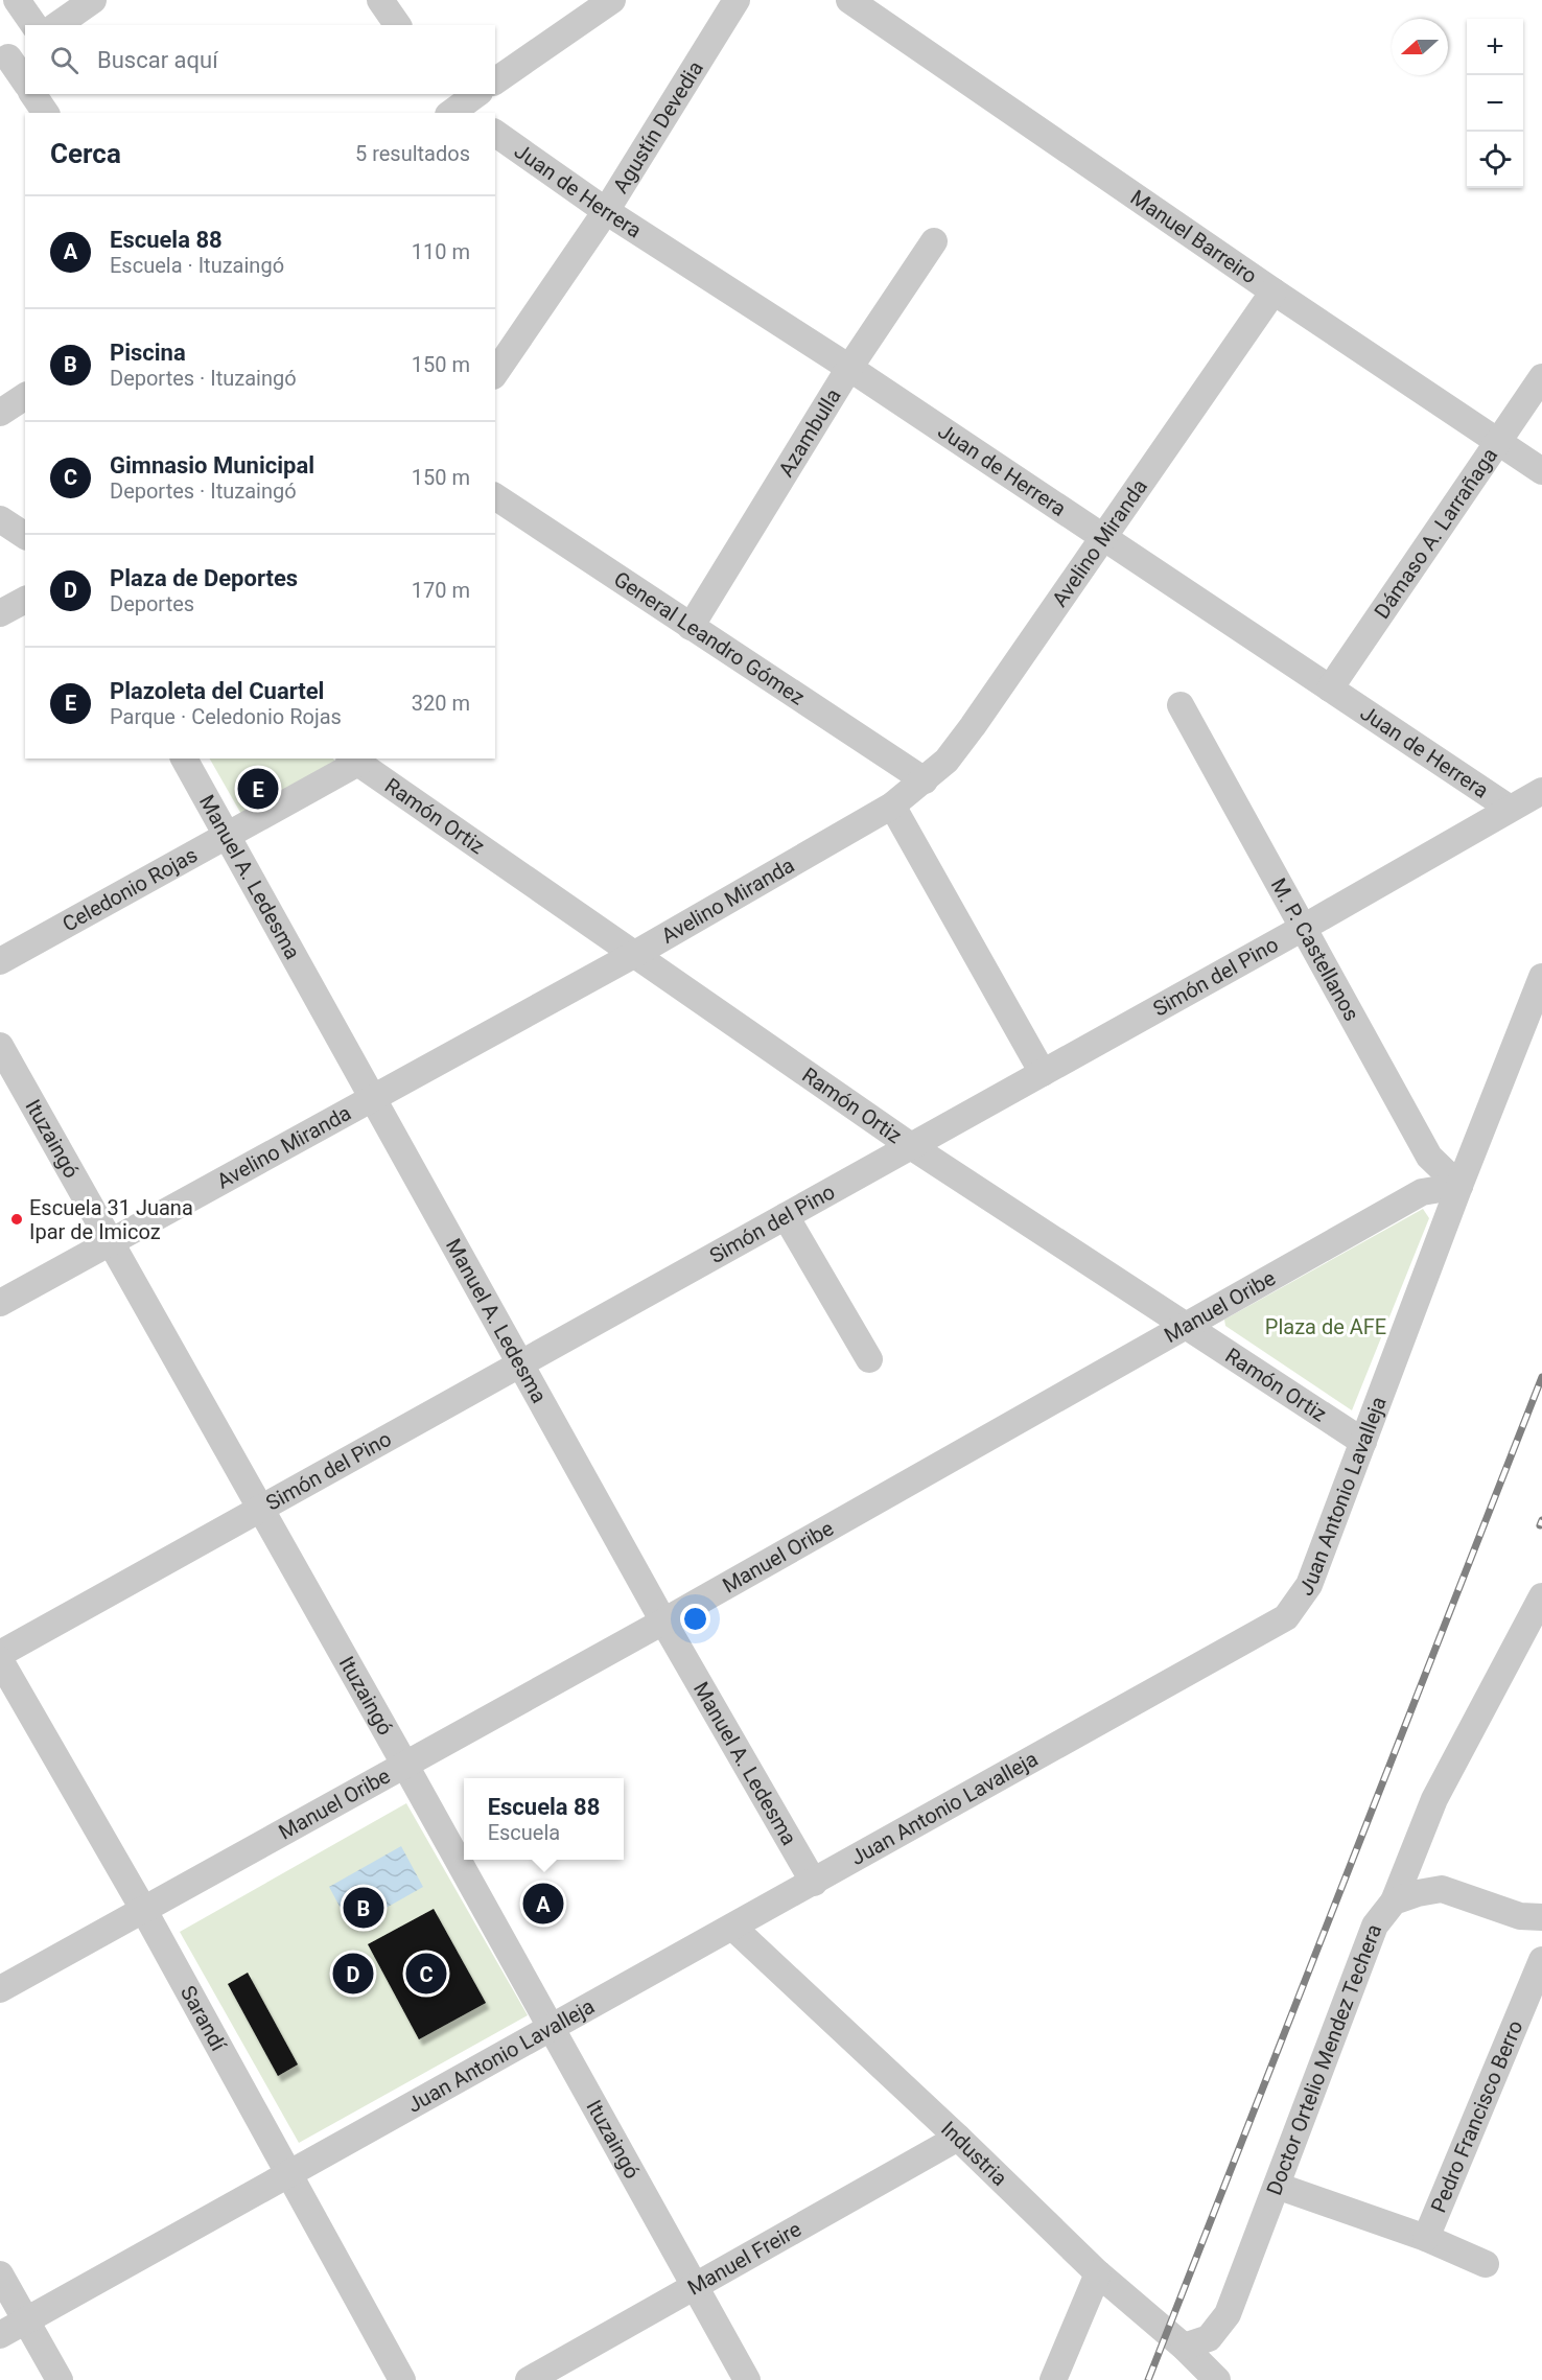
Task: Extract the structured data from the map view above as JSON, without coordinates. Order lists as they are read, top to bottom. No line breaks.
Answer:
{"streets":{"street":["Agustín Devedia","Juan de Herrera","Manuel Barreiro","Azambulla","Dámaso A. Larrañaga","Avelino Miranda","General Leandro Gómez","Ramón Ortiz","Manuel A. Ledesma","Celedonio Rojas","M. P. Castellanos","Simón del Pino","Ituzaingó","Manuel Oribe","Juan Antonio Lavalleja","Sarandí","Doctor Ortelio Mendez Techera","Pedro Francisco Berro","Industria","Manuel Freire"]},"crossings":[["Agustín Devedia","Juan de Herrera"],["Juan de Herrera","Azambulla"],["Juan de Herrera","Dámaso A. Larrañaga"],["Juan de Herrera","Avelino Miranda"],["Juan de Herrera","Simón del Pino"],["Manuel Barreiro","Dámaso A. Larrañaga"],["Manuel Barreiro","Avelino Miranda"],["Azambulla","General Leandro Gómez"],["Avelino Miranda","General Leandro Gómez"],["Avelino Miranda","Ramón Ortiz"],["Avelino Miranda","Manuel A. Ledesma"],["Avelino Miranda","Ituzaingó"],["Ramón Ortiz","Celedonio Rojas"],["Ramón Ortiz","Simón del Pino"],["Ramón Ortiz","Manuel Oribe"],["Ramón Ortiz","Juan Antonio Lavalleja"],["Manuel A. Ledesma","Celedonio Rojas"],["Manuel A. Ledesma","Simón del Pino"],["Manuel A. Ledesma","Manuel Oribe"],["Manuel A. Ledesma","Juan Antonio Lavalleja"],["M. P. Castellanos","Simón del Pino"],["M. P. Castellanos","Manuel Oribe"],["M. P. Castellanos","Juan Antonio Lavalleja"],["Simón del Pino","Ituzaingó"],["Ituzaingó","Manuel Oribe"],["Ituzaingó","Juan Antonio Lavalleja"],["Ituzaingó","Manuel Freire"],["Manuel Oribe","Juan Antonio Lavalleja"],["Manuel Oribe","Sarandí"],["Juan Antonio Lavalleja","Sarandí"],["Juan Antonio Lavalleja","Industria"],["Doctor Ortelio Mendez Techera","Pedro Francisco Berro"],["Doctor Ortelio Mendez Techera","Industria"],["Industria","Manuel Freire"]],"parks":["Plaza de AFE"],"places":["Escuela 31 Juana Ipar de Imicoz"],"north":"left","page":{"map_buttons":["+","−"],"search":"Buscar aquí","heading":["Cerca","5 resultados"],"list":[{"mark":"A","name":"Escuela 88","note":"Escuela · Ituzaingó","value":"110 m"},{"mark":"B","name":"Piscina","note":"Deportes · Ituzaingó","value":"150 m"},{"mark":"C","name":"Gimnasio Municipal","note":"Deportes · Ituzaingó","value":"150 m"},{"mark":"D","name":"Plaza de Deportes","note":"Deportes","value":"170 m"},{"mark":"E","name":"Plazoleta del Cuartel","note":"Parque · Celedonio Rojas","value":"320 m"}],"pins":["E","A","B","C","D"],"popup":["Escuela 88","Escuela"]}}
